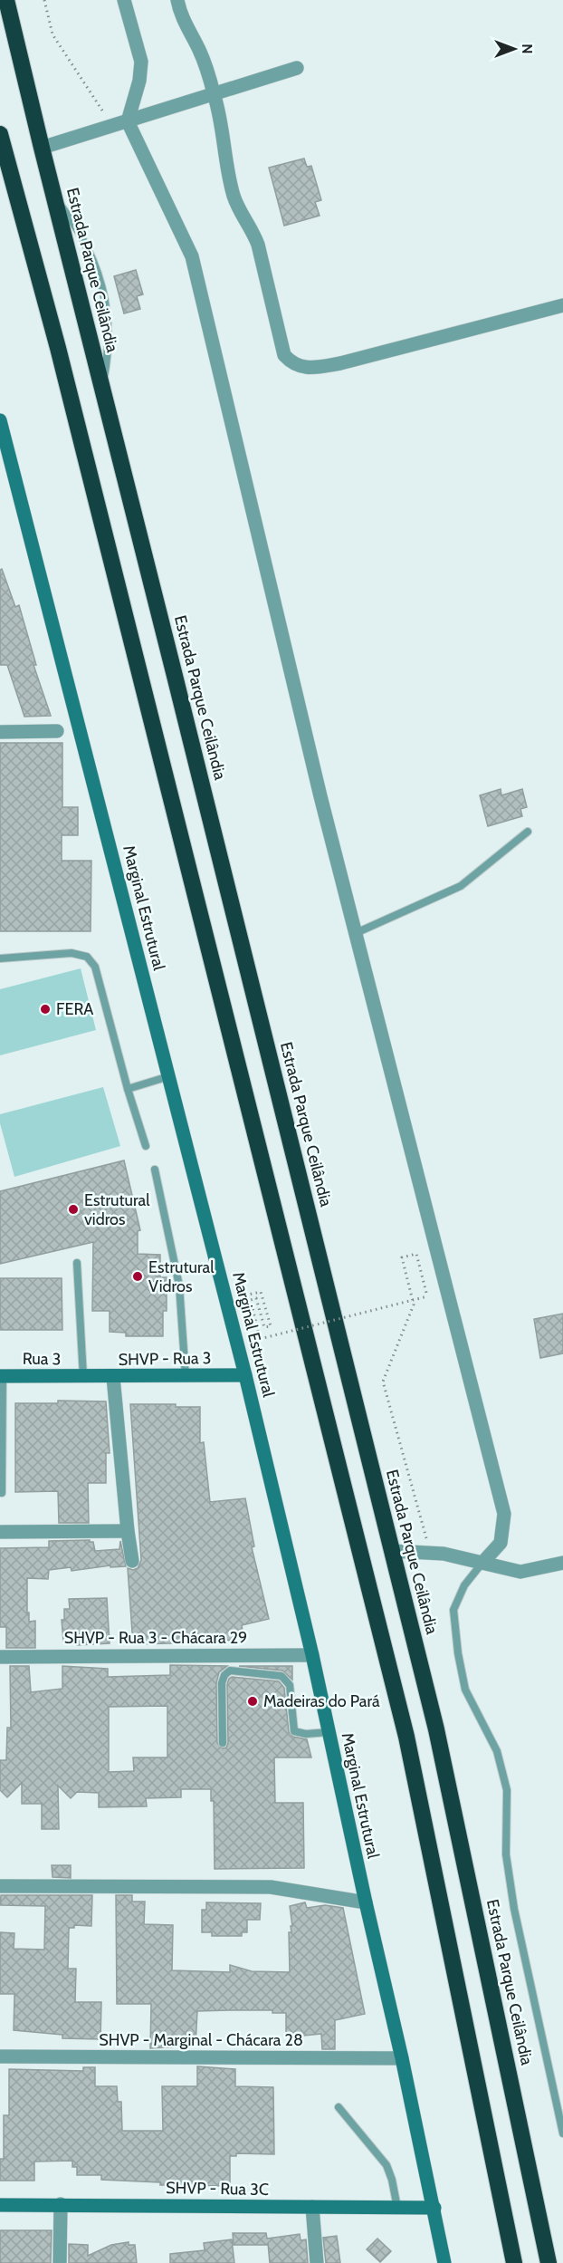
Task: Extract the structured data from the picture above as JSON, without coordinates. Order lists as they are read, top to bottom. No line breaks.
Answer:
{"streets":{"highway":["Estrada Parque Ceilândia"],"main road":["Marginal Estrutural","Rua 3","SHVP - Rua 3","SHVP - Rua 3C"],"street":["SHVP - Rua 3 - Chácara 29","SHVP - Marginal - Chácara 28"]},"crossings":[["Marginal Estrutural","SHVP - Rua 3"],["Marginal Estrutural","SHVP - Rua 3 - Chácara 29"],["Marginal Estrutural","SHVP - Marginal - Chácara 28"],["Marginal Estrutural","SHVP - Rua 3C"],["Rua 3","SHVP - Rua 3"]],"places":["FERA","Estrutural vidros","Estrutural Vidros","Madeiras do Pará"],"north":"right"}
